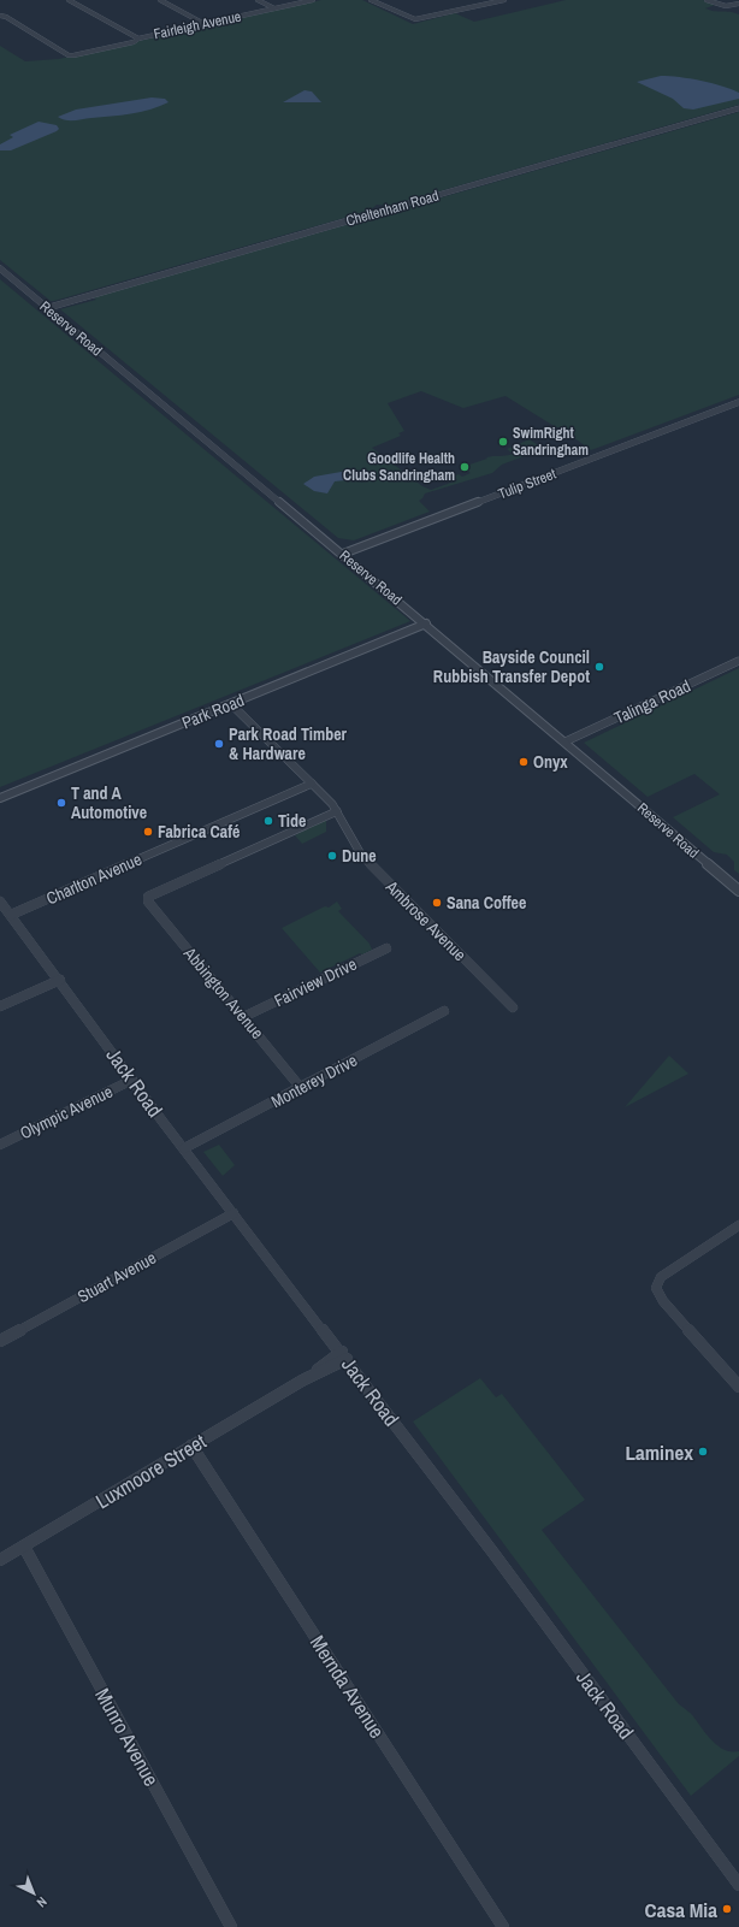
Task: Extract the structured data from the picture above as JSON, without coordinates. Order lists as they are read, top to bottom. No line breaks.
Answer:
{"streets":{"street":["Fairleigh Avenue","Cheltenham Road","Reserve Road","Tulip Street","Talinga Road","Park Road","Charlton Avenue","Ambrose Avenue","Fairview Drive","Abbington Avenue","Monterey Drive","Jack Road","Olympic Avenue","Stuart Avenue","Luxmoore Street","Mernda Avenue","Munro Avenue"]},"crossings":[["Cheltenham Road","Reserve Road"],["Reserve Road","Tulip Street"],["Reserve Road","Talinga Road"],["Reserve Road","Park Road"],["Charlton Avenue","Ambrose Avenue"],["Charlton Avenue","Jack Road"],["Ambrose Avenue","Abbington Avenue"],["Fairview Drive","Abbington Avenue"],["Abbington Avenue","Monterey Drive"],["Monterey Drive","Jack Road"],["Jack Road","Olympic Avenue"],["Jack Road","Stuart Avenue"],["Jack Road","Luxmoore Street"],["Luxmoore Street","Mernda Avenue"],["Luxmoore Street","Munro Avenue"]],"places":["SwimRight Sandringham","Goodlife Health Clubs Sandringham","Bayside Council Rubbish Transfer Depot","Park Road Timber & Hardware","Onyx","T and A Automotive","Tide","Fabrica Café","Dune","Sana Coffee","Laminex","Casa Mia"],"north":"bottom right"}
